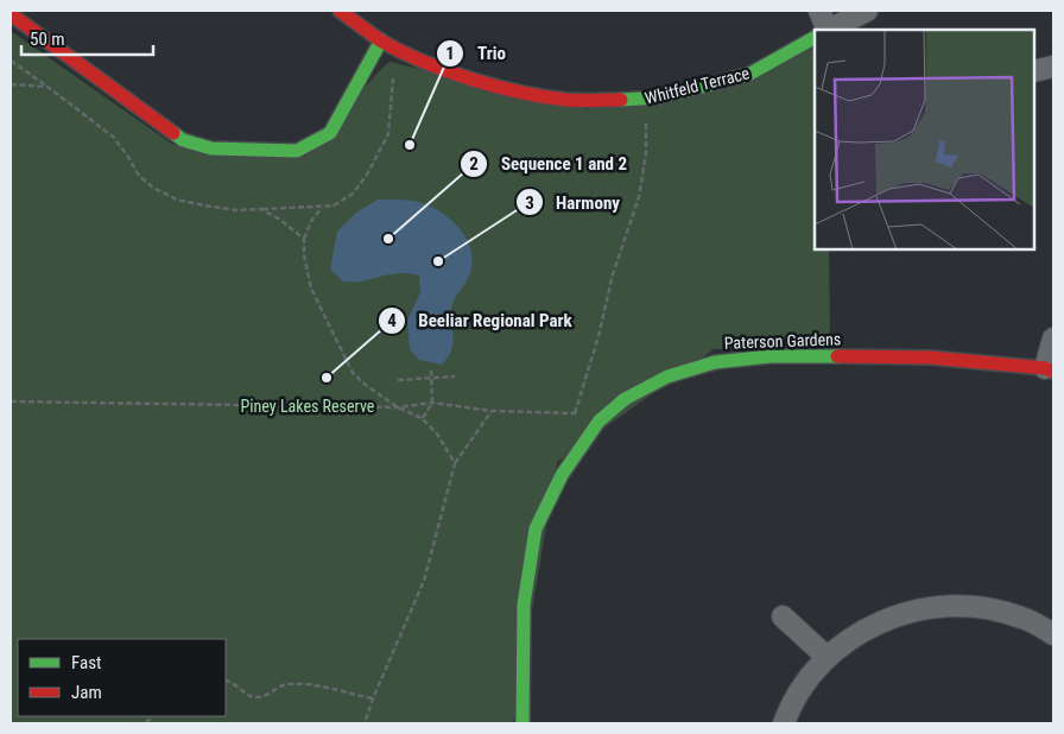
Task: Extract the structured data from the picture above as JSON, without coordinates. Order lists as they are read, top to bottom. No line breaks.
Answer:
{"streets":{"street":["Whitfeld Terrace","Paterson Gardens"]},"parks":["Piney Lakes Reserve"],"places":["Trio","Sequence 1 and 2","Harmony","Beeliar Regional Park"],"legend":["Fast","Jam"],"scale_bar":"50 m"}
